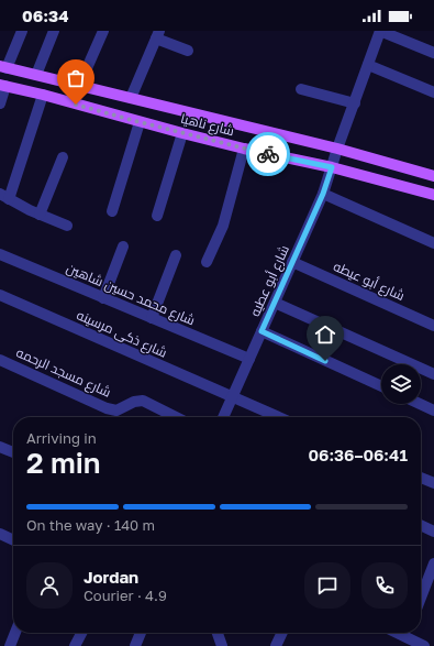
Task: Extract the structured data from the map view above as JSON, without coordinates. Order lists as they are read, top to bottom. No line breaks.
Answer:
{"streets":{"main road":["شارع ناهيا"],"street":["شارع أبو عطيه","شارع أبو عيطه","شارع محمد حسين شاهين","شارع ذكى مرسينه","شارع مسجد الرحمه"]},"crossings":[["شارع ناهيا","شارع أبو عطيه"],["شارع أبو عطيه","شارع أبو عيطه"],["شارع أبو عطيه","شارع محمد حسين شاهين"],["شارع أبو عطيه","شارع ذكى مرسينه"]],"page":{"status":"06:34","heading":["2 min","Arriving in","06:36–06:41"],"panel":["Jordan","Courier · 4.9"],"bar":"On the way · 140 m"}}
